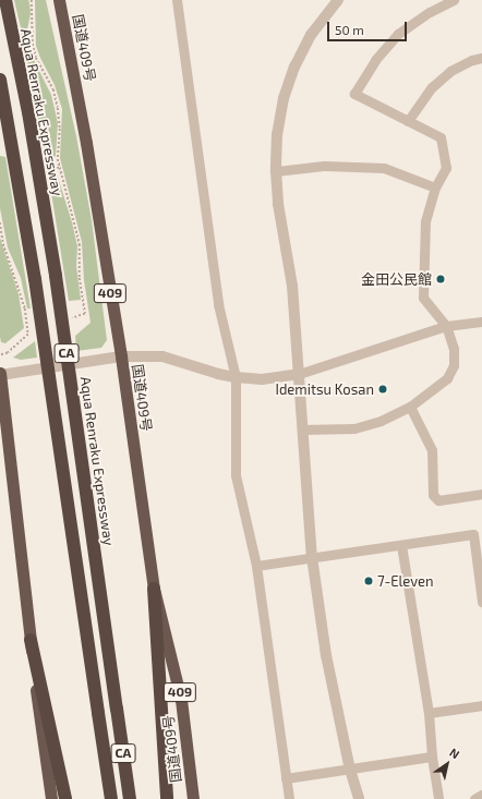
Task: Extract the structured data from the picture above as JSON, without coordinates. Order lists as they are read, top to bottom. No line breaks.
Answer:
{"streets":{"highway":["国道409号","Aqua Renraku Expressway","409","CA"]},"places":["金田公民館","Idemitsu Kosan","7-Eleven"],"scale_bar":"50 m","north":"top right"}
